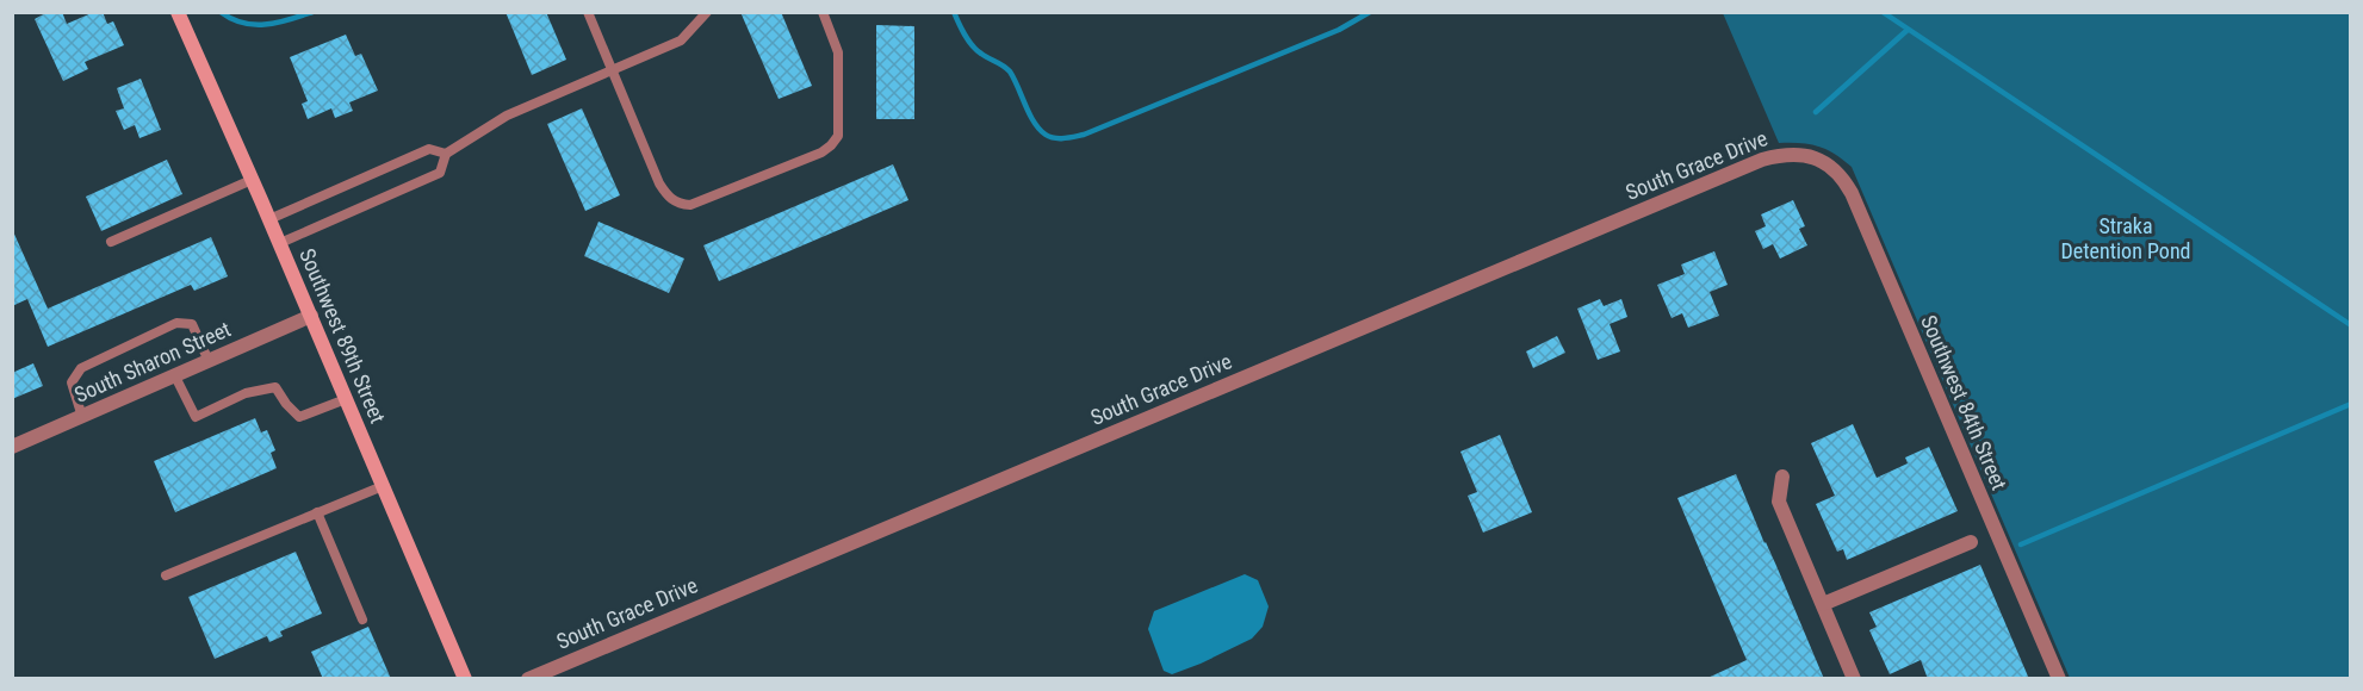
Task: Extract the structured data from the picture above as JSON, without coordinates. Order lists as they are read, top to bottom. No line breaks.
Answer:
{"streets":{"main road":["Southwest 89th Street"],"street":["South Grace Drive","South Sharon Street","Southwest 84th Street"]},"crossings":[["South Grace Drive","Southwest 84th Street"],["Southwest 89th Street","South Sharon Street"]],"parks":["Straka Detention Pond"]}
